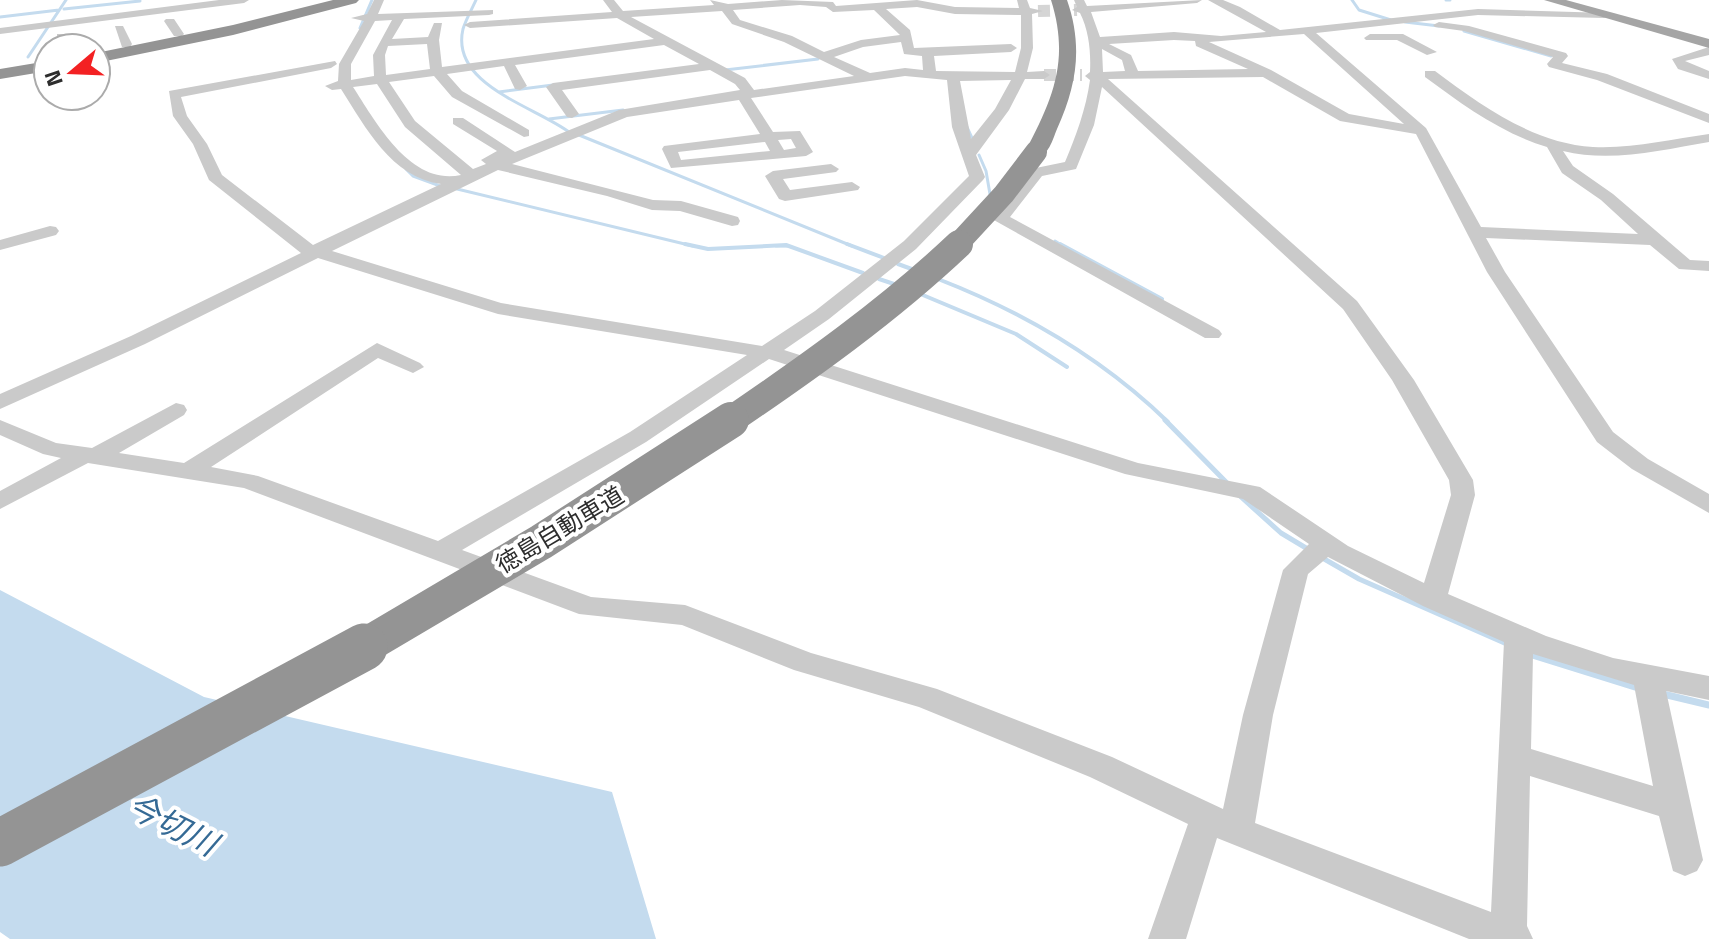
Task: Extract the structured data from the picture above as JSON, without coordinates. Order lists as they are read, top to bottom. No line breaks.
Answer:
{"streets":{"highway":["徳島自動車道"]},"water":["今切川"],"north":"left"}
